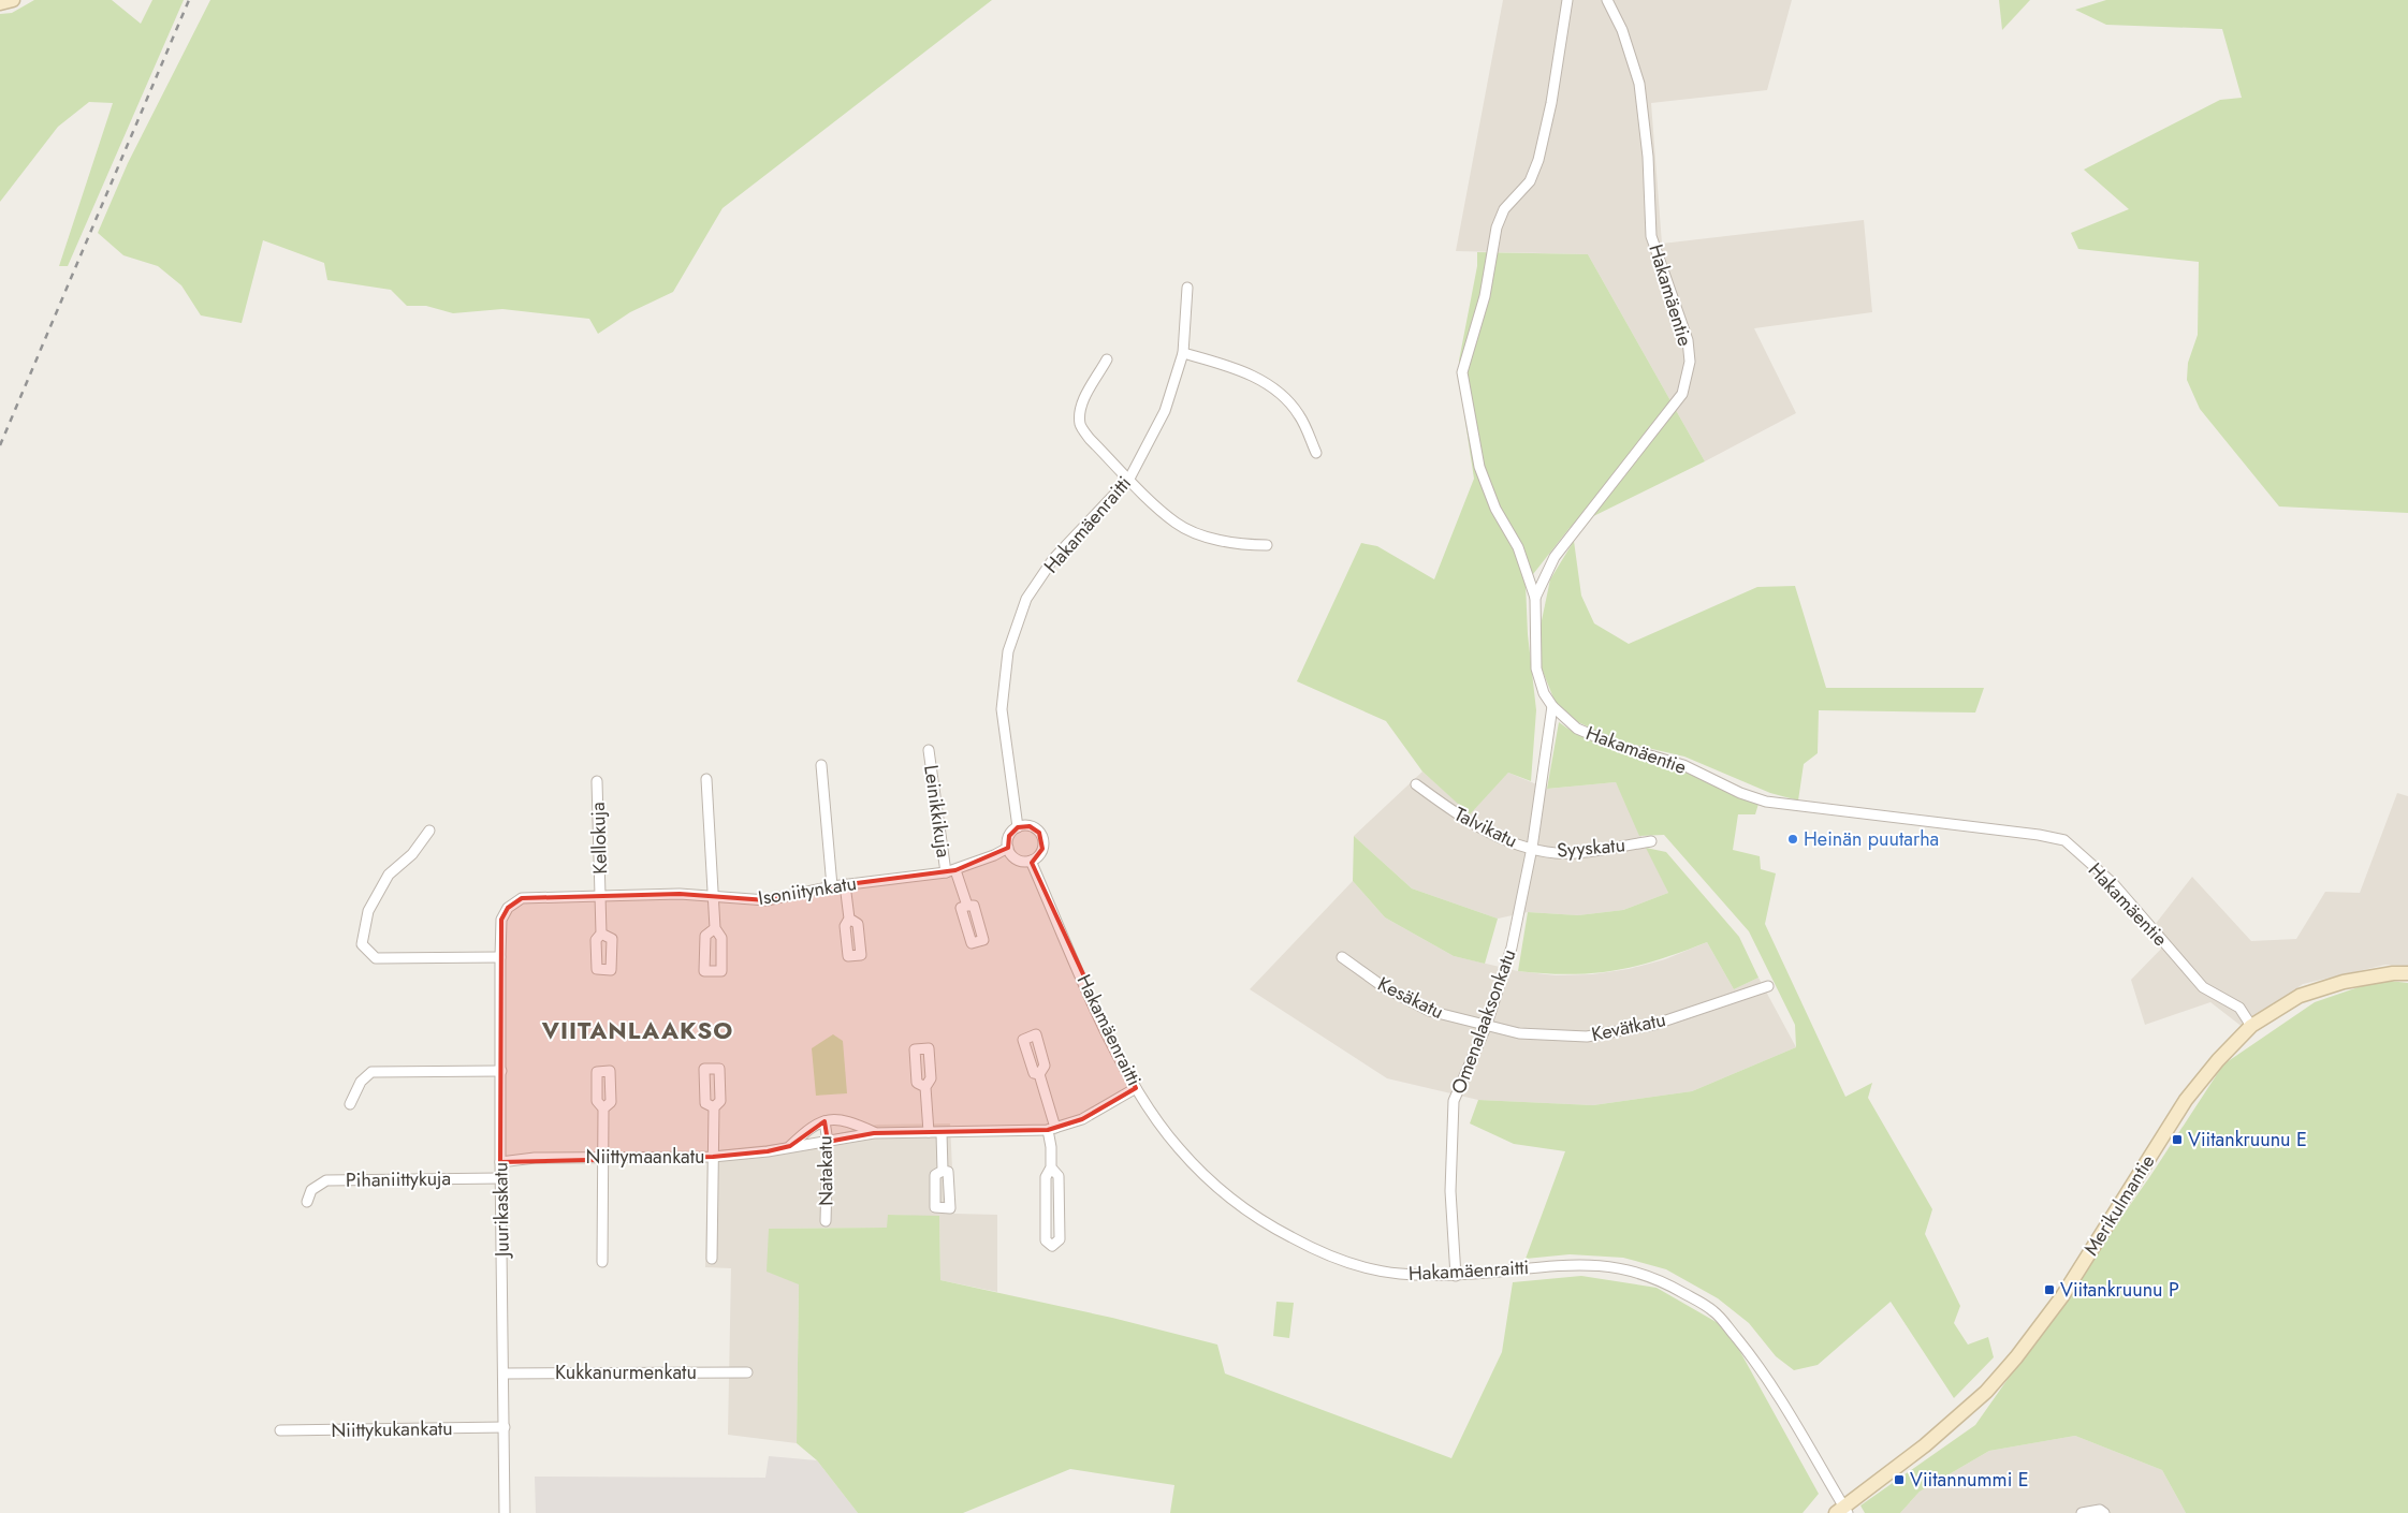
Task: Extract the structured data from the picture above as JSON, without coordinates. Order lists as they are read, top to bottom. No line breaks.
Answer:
{"streets":{"street":["Hakamäentie","Hakamäenraitti","Leinikkikuja","Talvikatu","Kellokuja","Syyskatu","Isoniitynkatu","Kesäkatu","Omenalaaksonkatu","Kevätkatu","Niittymaankatu","Natakatu","Pihaniittykuja","Merikulmantie","Juurikaskatu","Kukkanurmenkatu","Niittykukankatu"]},"crossings":[["Hakamäentie","Omenalaaksonkatu"],["Hakamäentie","Merikulmantie"],["Hakamäenraitti","Isoniitynkatu"],["Hakamäenraitti","Omenalaaksonkatu"],["Hakamäenraitti","Niittymaankatu"],["Hakamäenraitti","Merikulmantie"],["Leinikkikuja","Isoniitynkatu"],["Talvikatu","Syyskatu"],["Talvikatu","Omenalaaksonkatu"],["Kellokuja","Isoniitynkatu"],["Syyskatu","Omenalaaksonkatu"],["Isoniitynkatu","Juurikaskatu"],["Kesäkatu","Omenalaaksonkatu"],["Kesäkatu","Kevätkatu"],["Omenalaaksonkatu","Kevätkatu"],["Niittymaankatu","Natakatu"],["Niittymaankatu","Juurikaskatu"],["Pihaniittykuja","Juurikaskatu"],["Juurikaskatu","Kukkanurmenkatu"],["Juurikaskatu","Niittykukankatu"]],"districts":["VIITANLAAKSO"],"places":{"other":["Heinän puutarha"],"transit":["Viitankruunu E","Viitankruunu P","Viitannummi E"]}}
